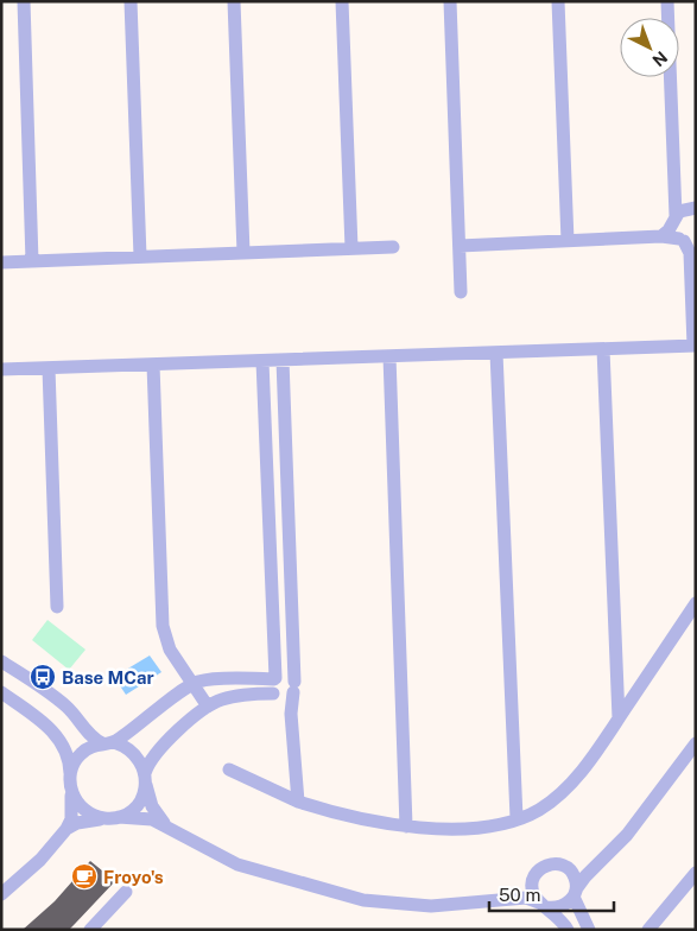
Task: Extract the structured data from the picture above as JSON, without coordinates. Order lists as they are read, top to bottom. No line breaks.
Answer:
{"places":{"bus stop":["Base MCar"],"cafe":["Froyo's"]},"scale_bar":"50 m","north":"bottom right"}
